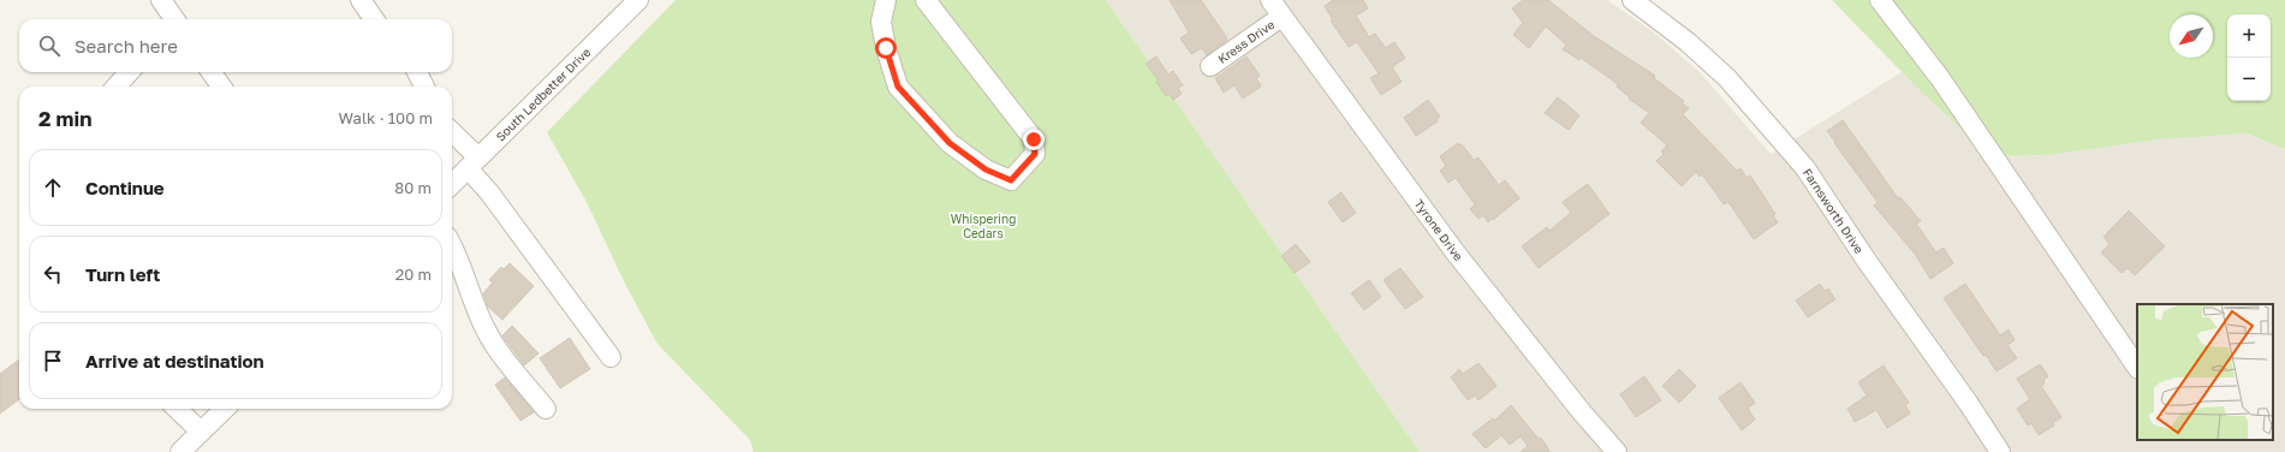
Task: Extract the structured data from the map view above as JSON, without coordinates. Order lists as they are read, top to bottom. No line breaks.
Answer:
{"streets":{"street":["Kress Drive","South Ledbetter Drive","Farnsworth Drive","Tyrone Drive"]},"crossings":[["Kress Drive","Tyrone Drive"]],"parks":["Whispering Cedars"],"north":"bottom left","page":{"map_buttons":["+","−"],"search":"Search here","heading":["2 min","Walk · 100 m"],"list":[["Continue","80 m"],["Turn left","20 m"],"Arrive at destination"]}}
